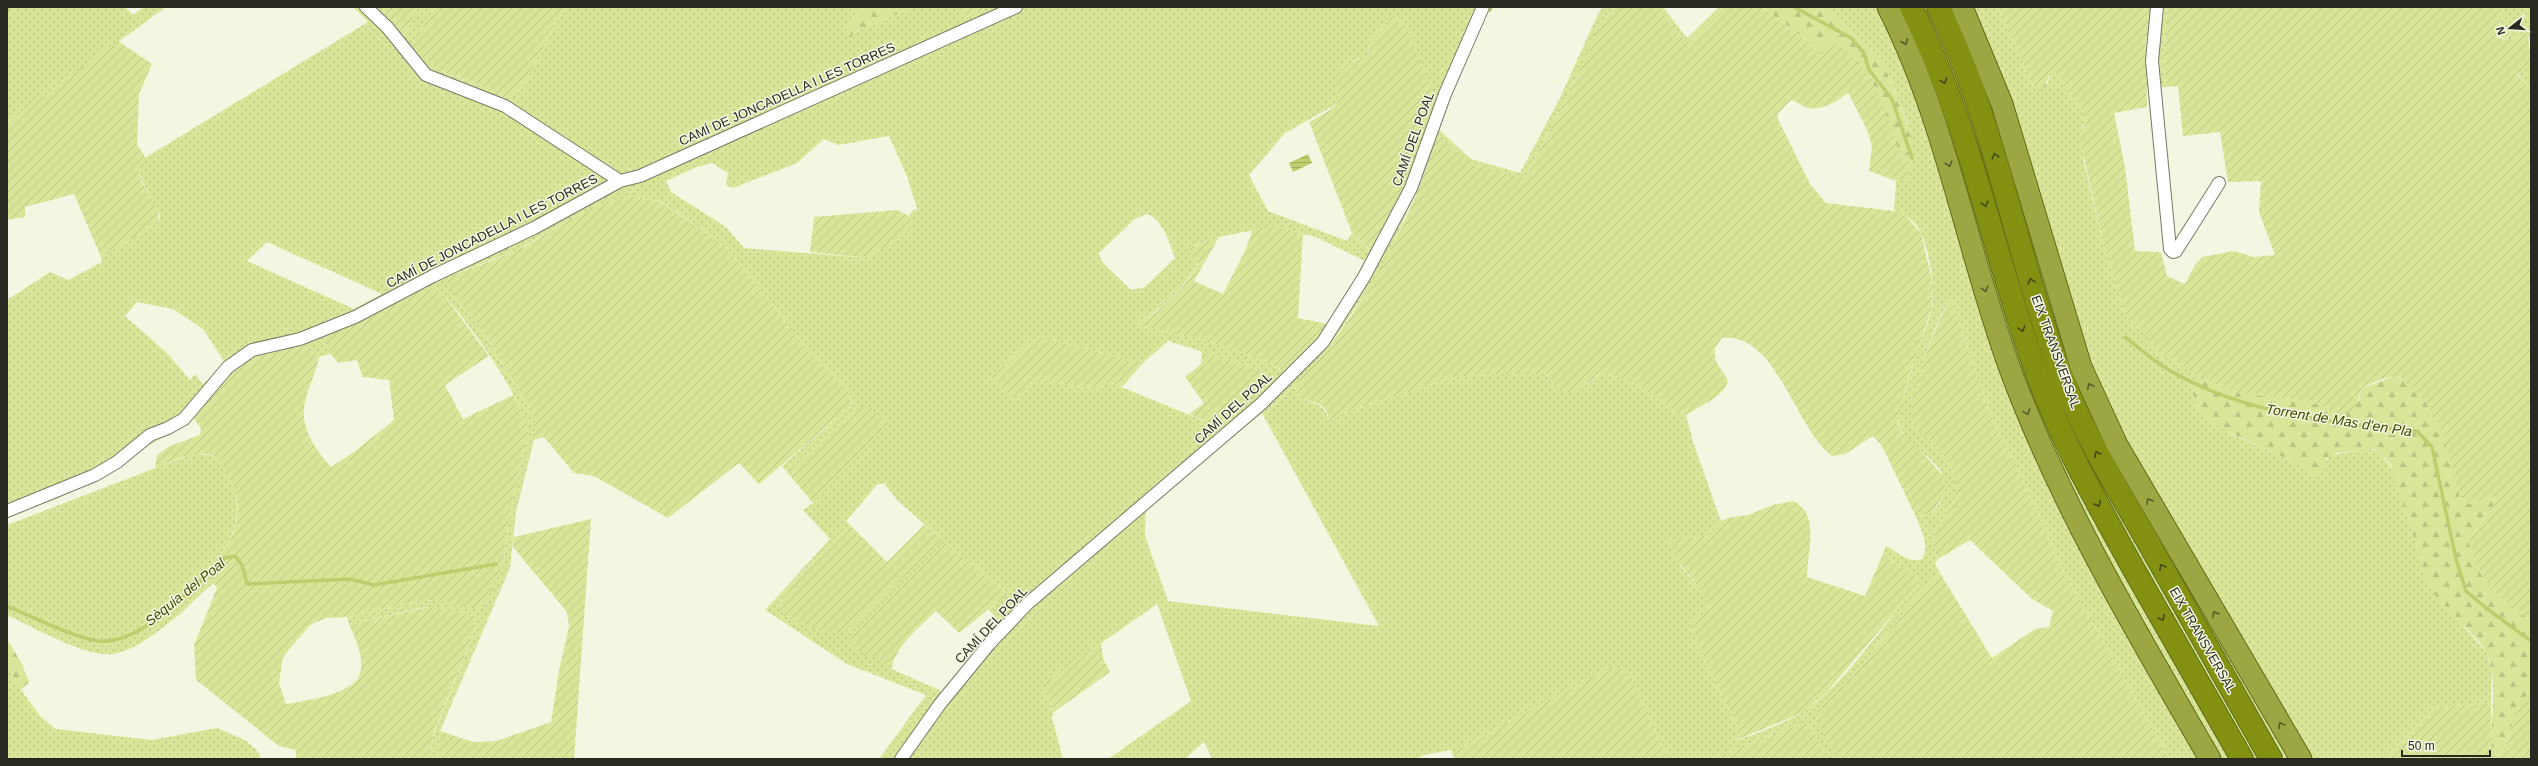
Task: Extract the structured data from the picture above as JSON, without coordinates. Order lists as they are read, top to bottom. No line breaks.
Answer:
{"streets":{"highway":["EIX TRANSVERSAL"],"street":["CAMÍ DE JONCADELLA I LES TORRES","CAMÍ DEL POAL"]},"water":["Torrent de Mas d'en Pla","Sèquia del Poal"],"scale_bar":"50 m","north":"left"}
